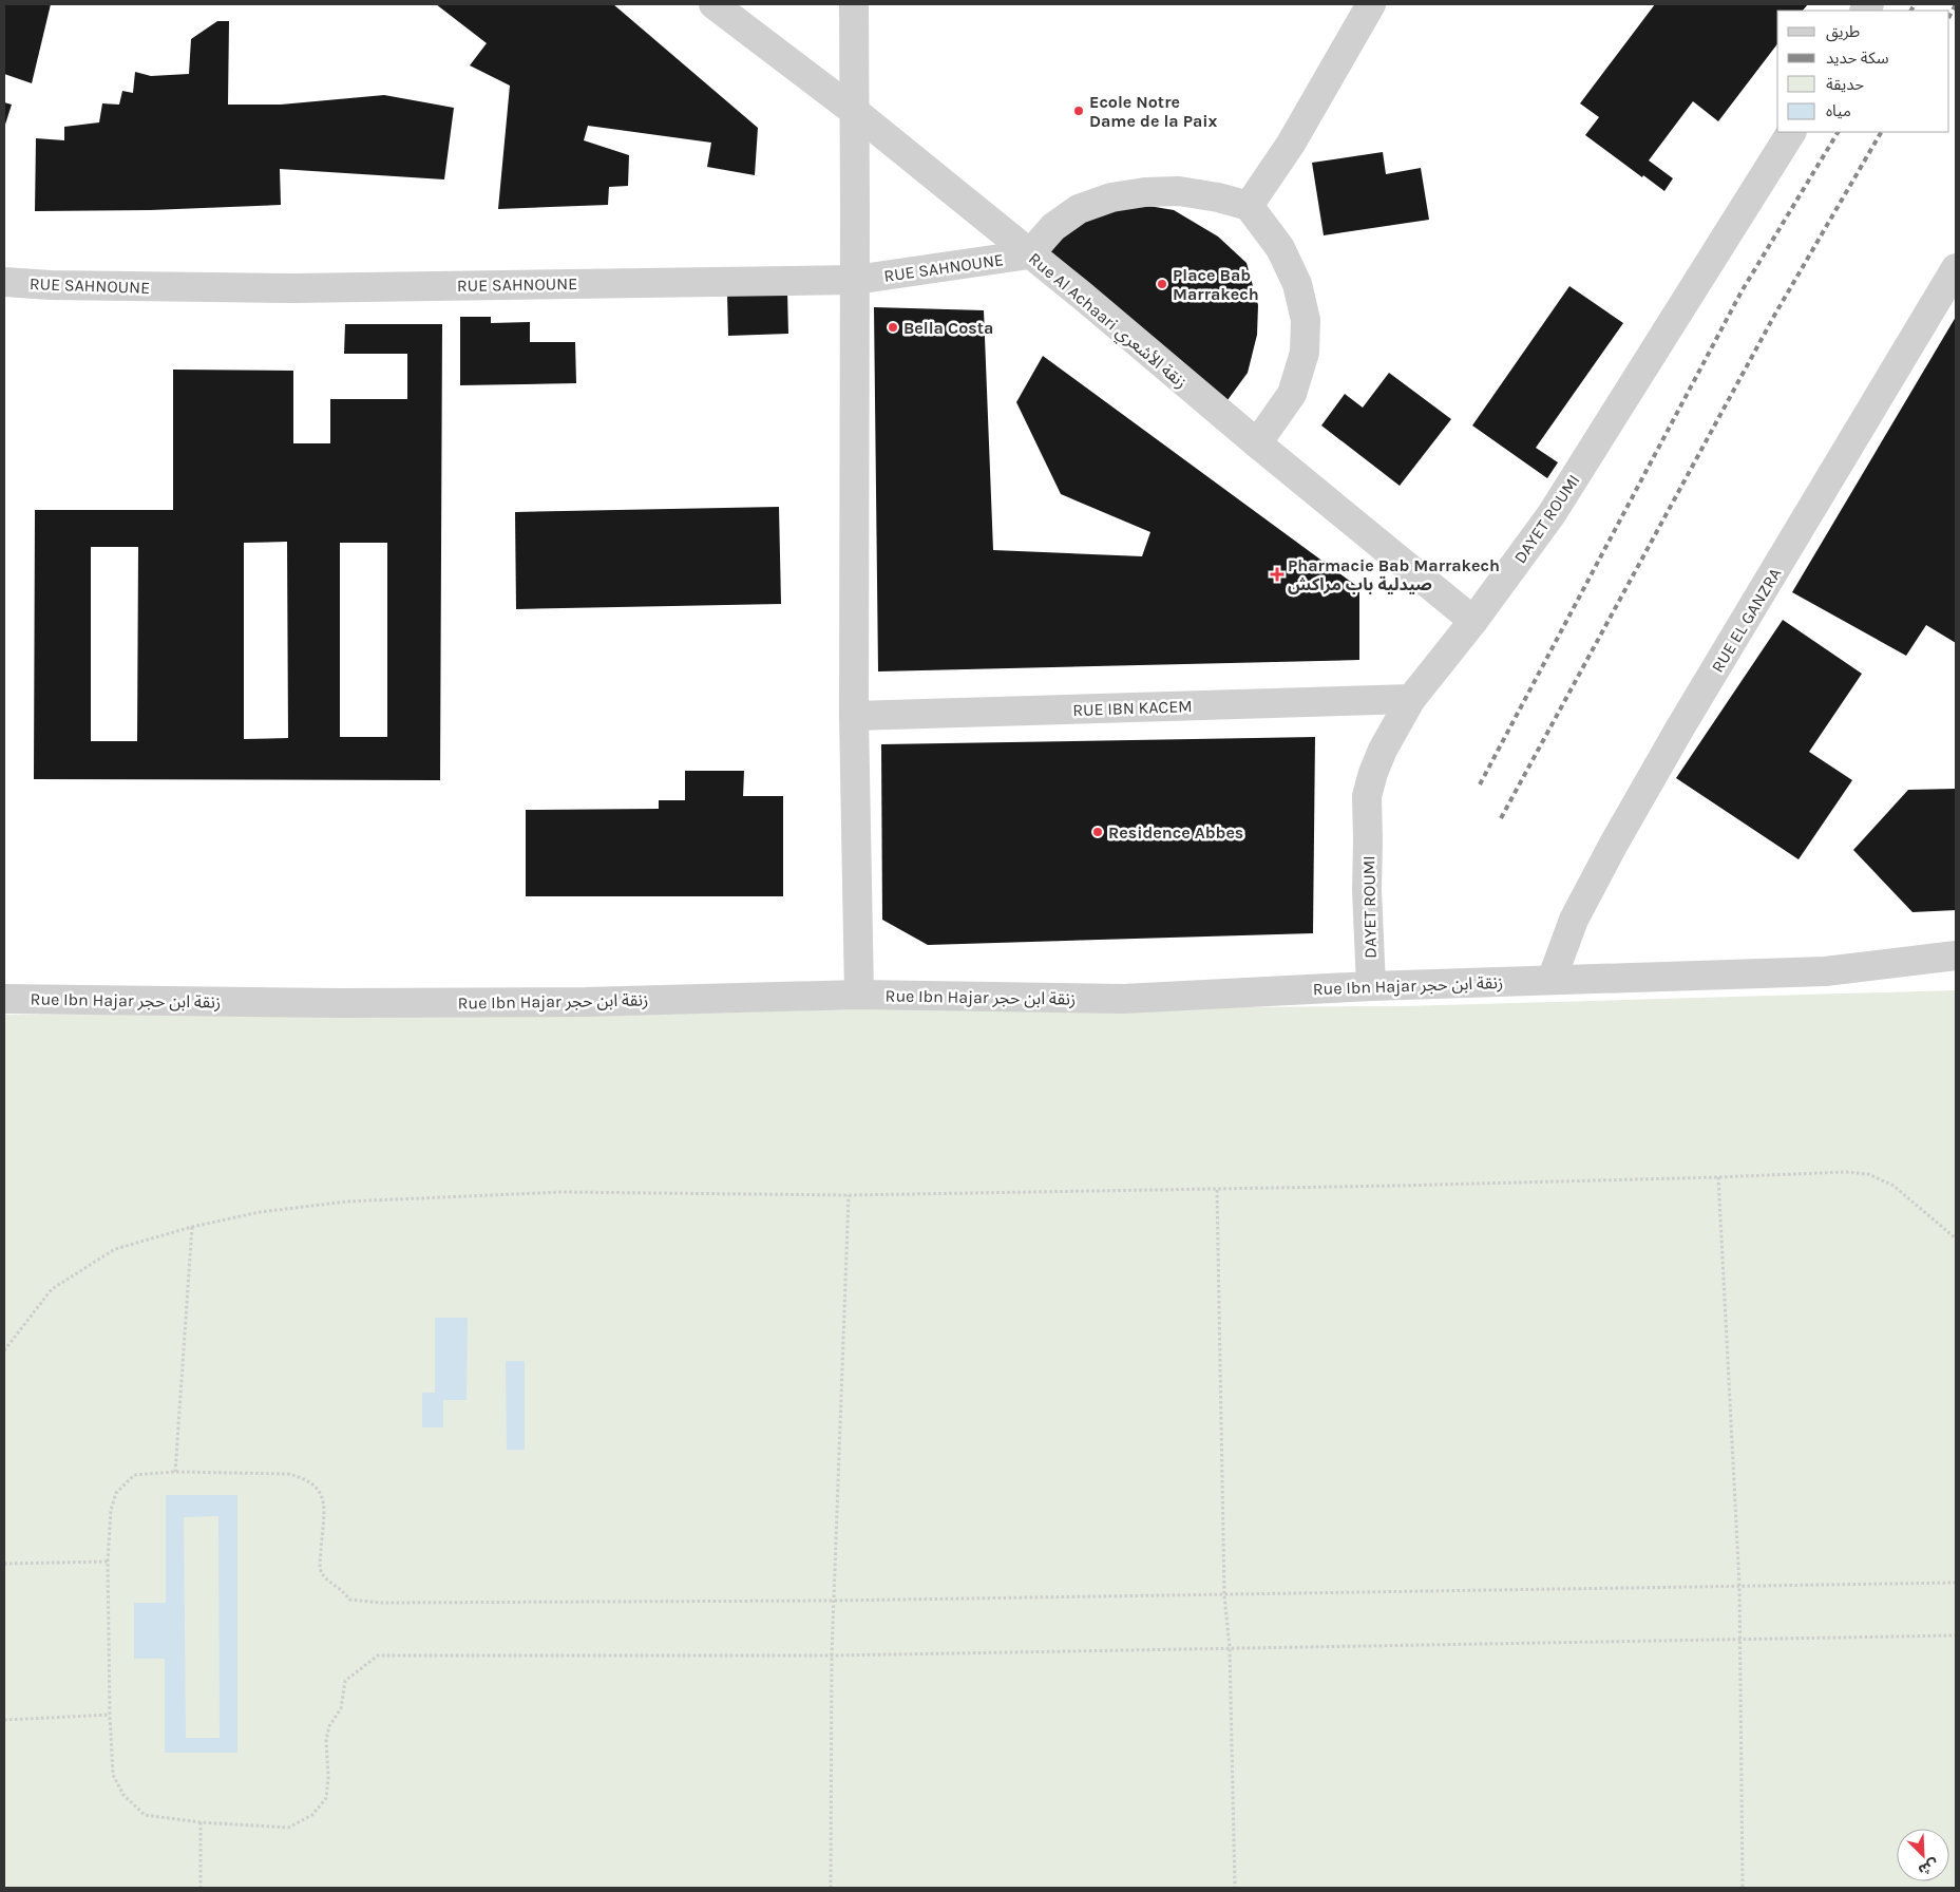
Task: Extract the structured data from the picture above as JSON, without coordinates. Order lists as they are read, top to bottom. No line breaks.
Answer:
{"streets":{"street":["RUE SAHNOUNE","Rue Al Achaari زنقة الأشعري","DAYET ROUMI","RUE EL GANZRA","RUE IBN KACEM","Rue Ibn Hajar زنقة ابن حجر"]},"crossings":[["RUE SAHNOUNE","Rue Al Achaari زنقة الأشعري"],["Rue Al Achaari زنقة الأشعري","DAYET ROUMI"],["DAYET ROUMI","RUE IBN KACEM"],["DAYET ROUMI","Rue Ibn Hajar زنقة ابن حجر"],["RUE EL GANZRA","Rue Ibn Hajar زنقة ابن حجر"]],"places":{"other":["Ecole Notre Dame de la Paix","Place Bab Marrakech","Bella Costa","Residence Abbes"],"health":["Pharmacie Bab Marrakech صيدلية باب مراكش"]},"legend":["طريق","سكة حديد","حديقة","مياه"],"north":"bottom right"}
